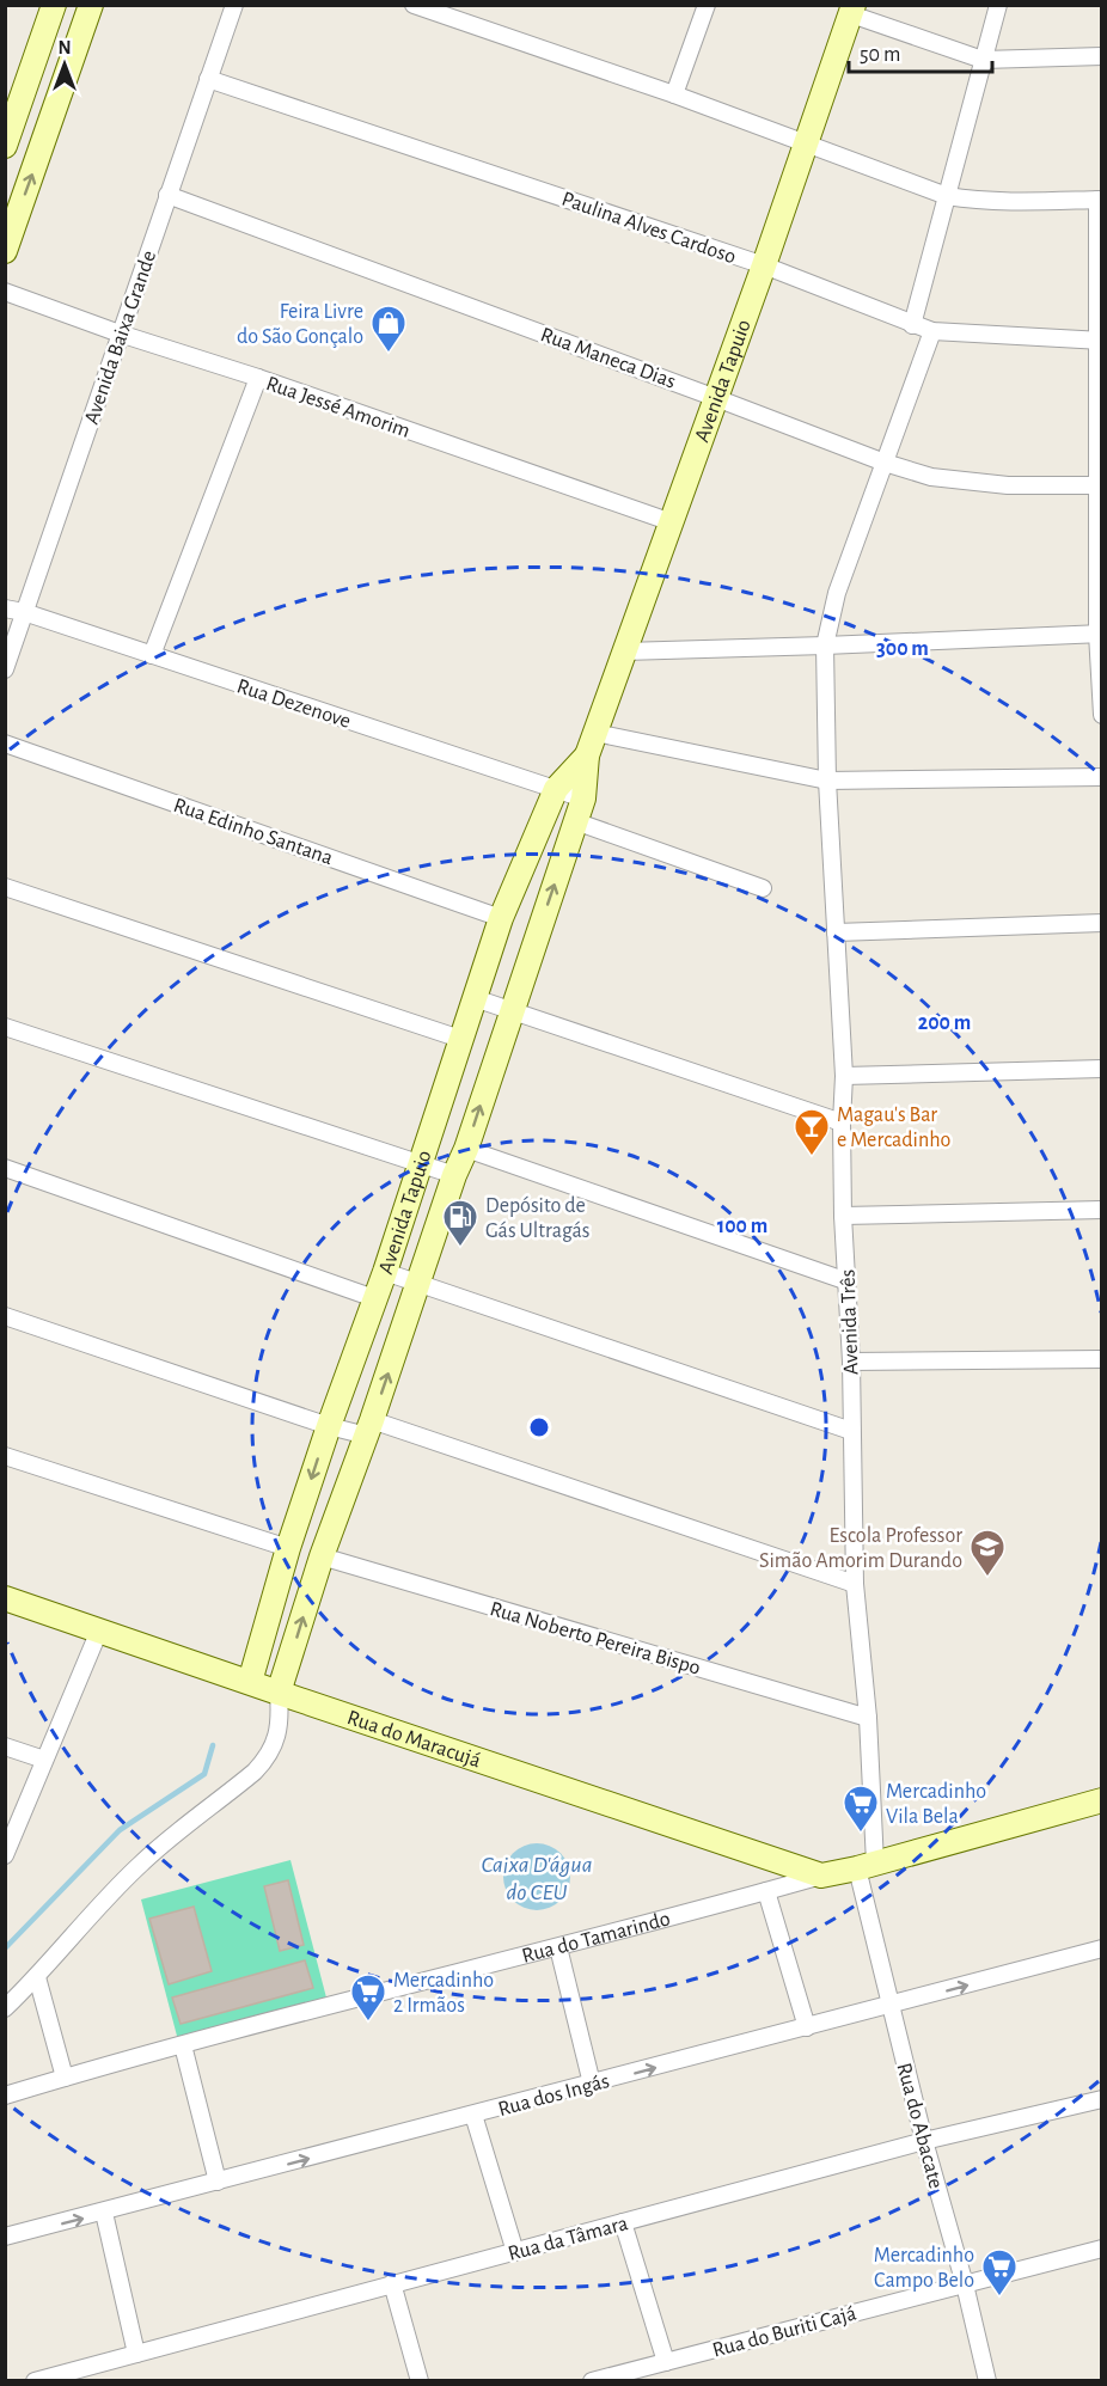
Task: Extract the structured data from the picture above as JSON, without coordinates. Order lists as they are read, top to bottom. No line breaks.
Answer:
{"streets":{"street":["Paulina Alves Cardoso","Avenida Baixa Grande","Rua Maneca Dias","Avenida Tapuio","Rua Jessé Amorim","Rua Dezenove","Rua Edinho Santana","Avenida Três","Rua Noberto Pereira Bispo","Rua do Maracujá","Rua do Tamarindo","Rua dos Ingás","Rua do Abacate","Rua da Tâmara","Rua do Buriti Cajá"]},"crossings":[["Paulina Alves Cardoso","Avenida Baixa Grande"],["Paulina Alves Cardoso","Avenida Tapuio"],["Paulina Alves Cardoso","Avenida Três"],["Avenida Baixa Grande","Rua Maneca Dias"],["Avenida Baixa Grande","Rua Jessé Amorim"],["Avenida Baixa Grande","Rua Dezenove"],["Rua Maneca Dias","Avenida Tapuio"],["Rua Maneca Dias","Avenida Três"],["Avenida Tapuio","Rua Jessé Amorim"],["Avenida Tapuio","Rua Dezenove"],["Avenida Tapuio","Rua Edinho Santana"],["Avenida Tapuio","Rua Noberto Pereira Bispo"],["Avenida Tapuio","Rua do Maracujá"],["Avenida Três","Rua Noberto Pereira Bispo"],["Avenida Três","Rua do Tamarindo"],["Avenida Três","Rua do Abacate"],["Rua do Maracujá","Rua do Tamarindo"],["Rua do Tamarindo","Rua do Abacate"],["Rua dos Ingás","Rua do Abacate"],["Rua do Abacate","Rua da Tâmara"],["Rua do Abacate","Rua do Buriti Cajá"]],"one_way":["Rua dos Ingás"],"water":["Caixa D'água do CEU"],"places":{"shop":["Feira Livre do São Gonçalo"],"bar":["Magau's Bar e Mercadinho"],"fuel station":["Depósito de Gás Ultragás"],"school or university":["Escola Professor Simão Amorim Durando"],"supermarket":["Mercadinho Vila Bela","Mercadinho 2 Irmãos","Mercadinho Campo Belo"]},"scale_bar":"50 m","north":"top","rings":["300 m","200 m","100 m"]}
